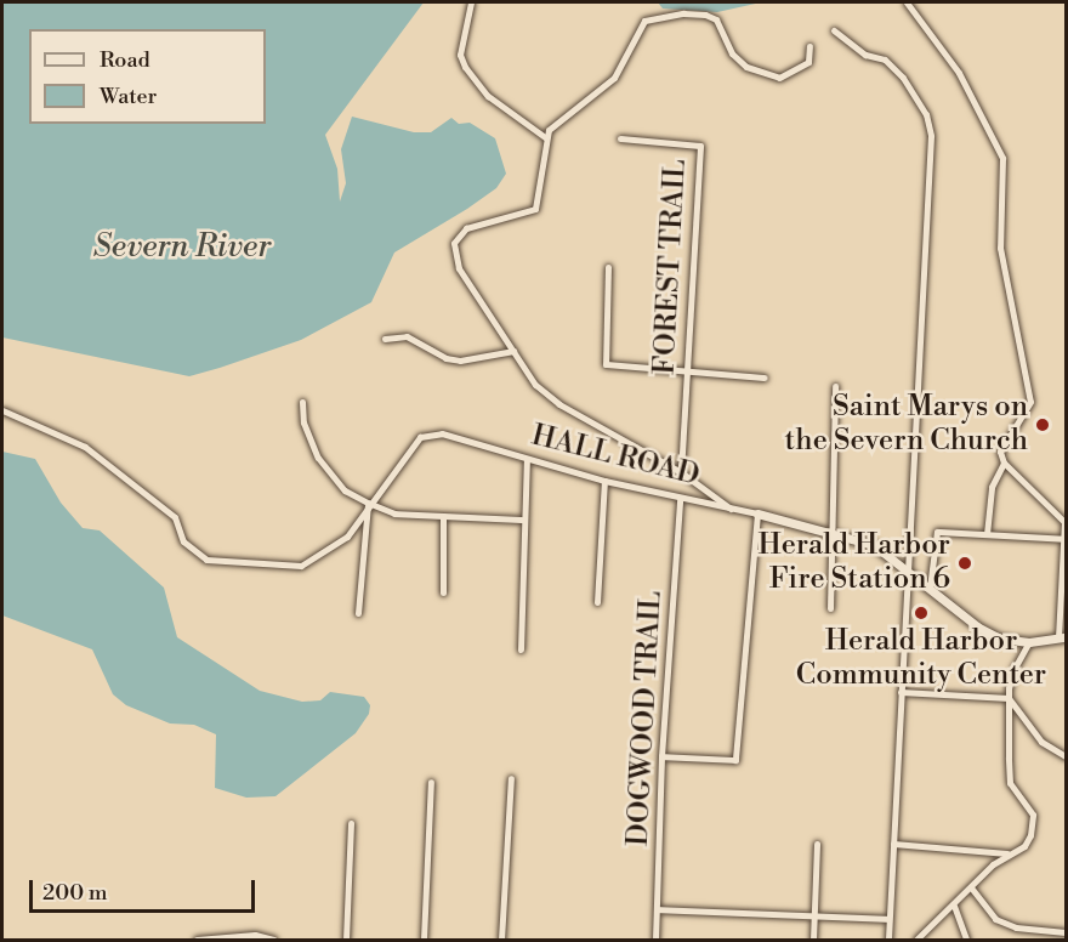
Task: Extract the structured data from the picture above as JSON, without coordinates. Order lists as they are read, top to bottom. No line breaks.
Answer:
{"streets":{"street":["FOREST TRAIL","HALL ROAD","DOGWOOD TRAIL"]},"crossings":[["HALL ROAD","DOGWOOD TRAIL"]],"water":["Severn River"],"places":["Saint Marys on the Severn Church","Herald Harbor Fire Station 6","Herald Harbor Community Center"],"legend":["Road","Water"],"scale_bar":"200 m"}
